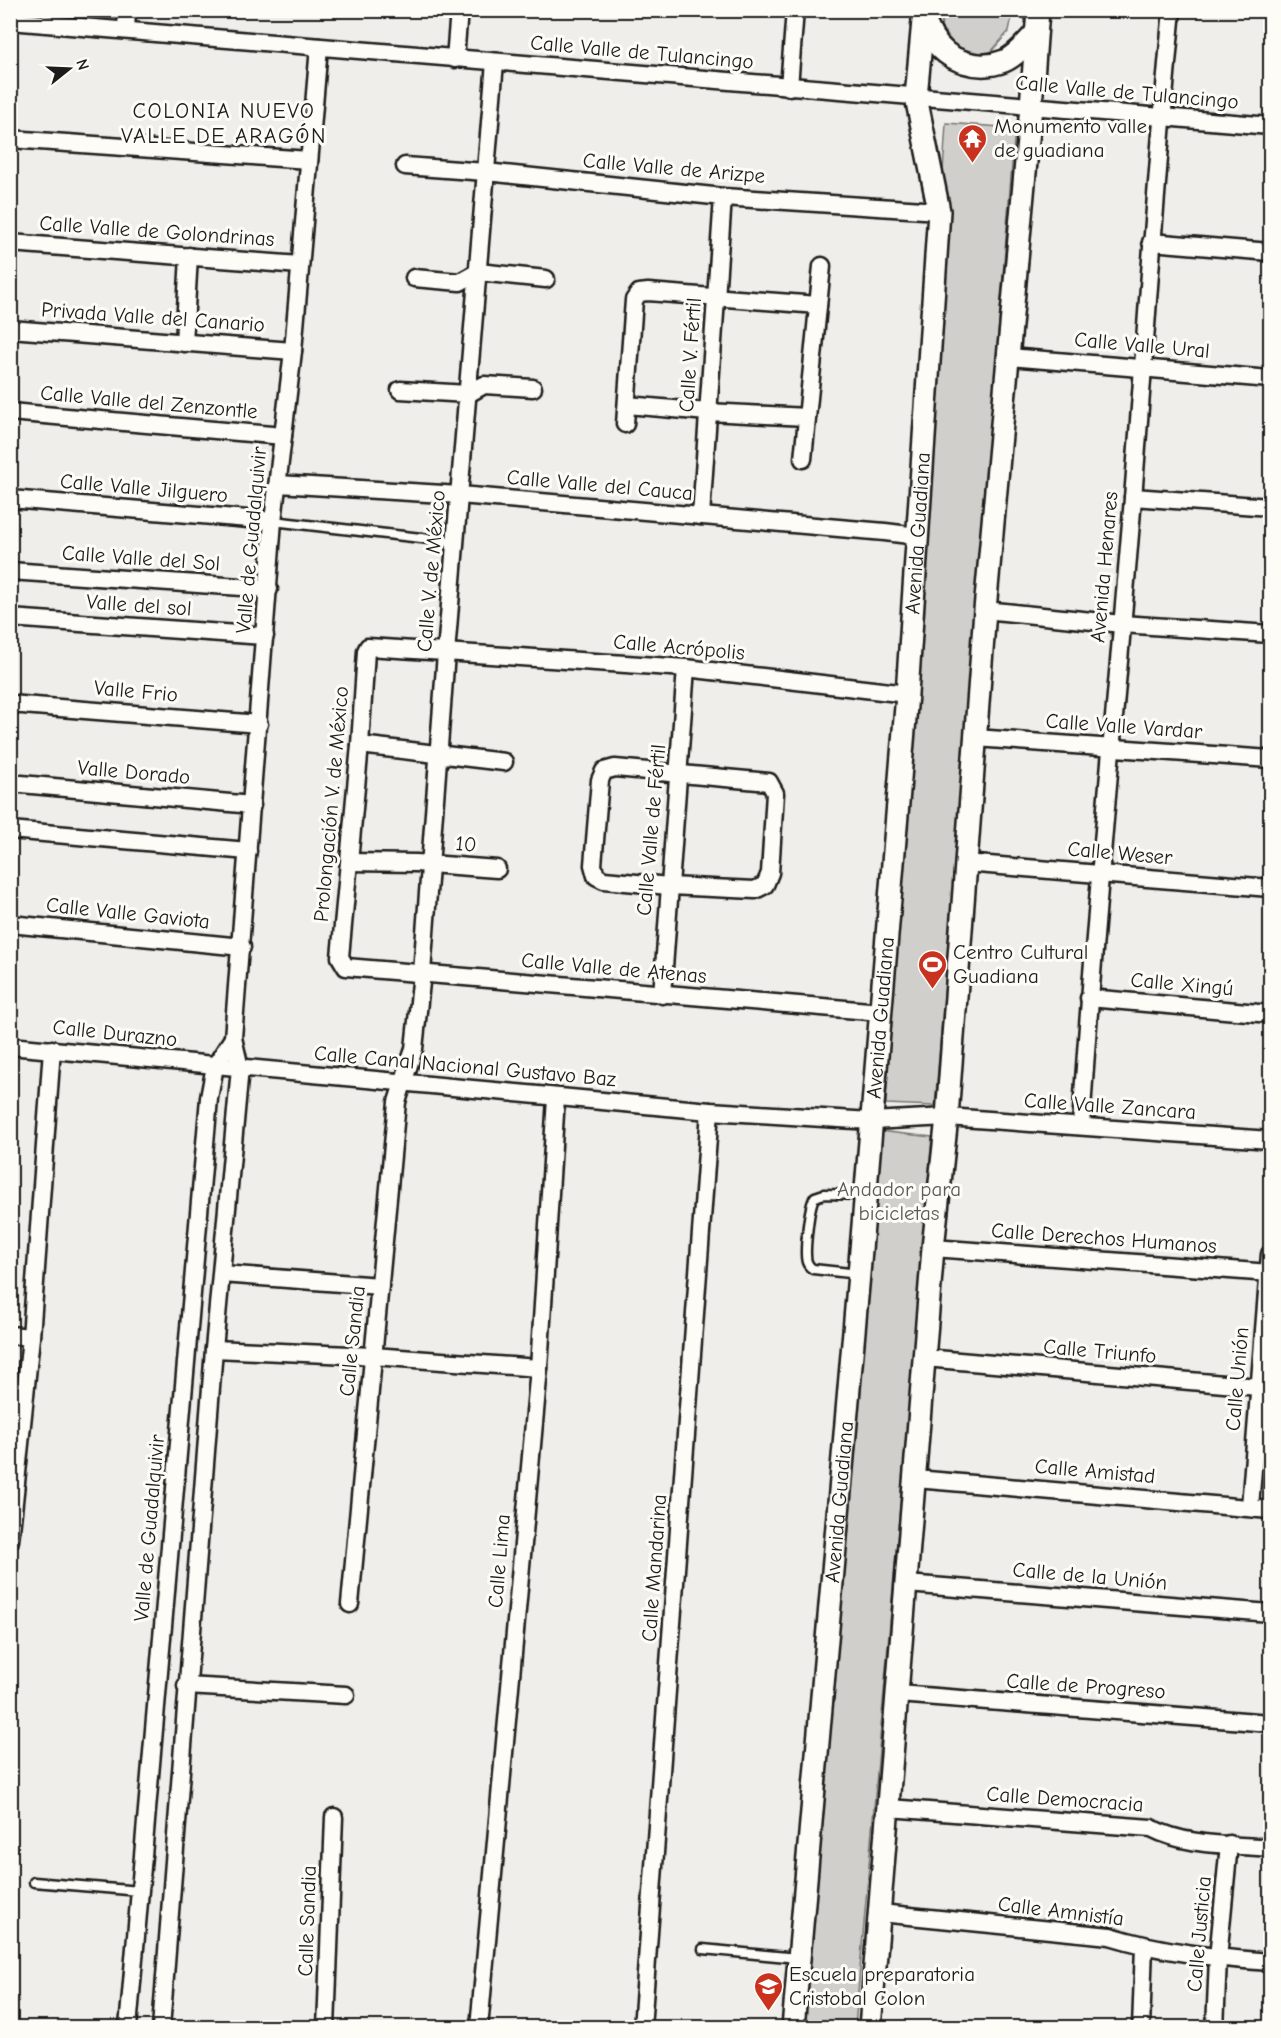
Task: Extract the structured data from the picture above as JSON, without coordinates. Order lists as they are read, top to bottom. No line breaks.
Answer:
{"streets":{"street":["Calle Valle de Tulancingo","Calle Valle de Arizpe","Calle Valle de Golondrinas","Privada Valle del Canario","Calle Valle Ural","Calle V. Fértil","Calle Valle del Zenzontle","Calle Valle del Cauca","Calle Valle Jilguero","Avenida Guadiana","Valle de Guadalquivir","Calle Valle del Sol","Avenida Henares","Calle V. de México","Valle del sol","Calle Acrópolis","Valle Frio","Calle Valle Vardar","Valle Dorado","Prolongación V. de México","Calle Valle de Fértil","10","Calle Weser","Calle Valle Gaviota","Calle Valle de Atenas","Calle Xingú","Calle Durazno","Calle Canal Nacional Gustavo Baz","Calle Valle Zancara","Calle Derechos Humanos","Calle Sandia","Calle Triunfo","Calle Unión","Calle Amistad","Calle Lima","Calle Mandarina","Calle de la Unión","Calle de Progreso","Calle Democracia","Calle Amnistía","Calle Justicia"]},"crossings":[["Calle Valle de Tulancingo","Avenida Guadiana"],["Calle Valle de Tulancingo","Valle de Guadalquivir"],["Calle Valle de Tulancingo","Avenida Henares"],["Calle Valle de Tulancingo","Calle V. de México"],["Calle Valle de Arizpe","Calle V. Fértil"],["Calle Valle de Arizpe","Avenida Guadiana"],["Calle Valle de Arizpe","Calle V. de México"],["Calle Valle de Golondrinas","Valle de Guadalquivir"],["Privada Valle del Canario","Valle de Guadalquivir"],["Calle Valle Ural","Avenida Henares"],["Calle V. Fértil","Calle Valle del Cauca"],["Calle Valle del Zenzontle","Valle de Guadalquivir"],["Calle Valle del Cauca","Avenida Guadiana"],["Calle Valle del Cauca","Valle de Guadalquivir"],["Calle Valle del Cauca","Calle V. de México"],["Calle Valle Jilguero","Valle de Guadalquivir"],["Avenida Guadiana","Calle Acrópolis"],["Avenida Guadiana","Calle Valle de Atenas"],["Valle de Guadalquivir","Calle Valle del Sol"],["Valle de Guadalquivir","Valle del sol"],["Valle de Guadalquivir","Valle Frio"],["Valle de Guadalquivir","Valle Dorado"],["Valle de Guadalquivir","Calle Valle Gaviota"],["Valle de Guadalquivir","Calle Durazno"],["Valle de Guadalquivir","Calle Canal Nacional Gustavo Baz"],["Avenida Henares","Calle Valle Vardar"],["Avenida Henares","Calle Weser"],["Avenida Henares","Calle Xingú"],["Avenida Henares","Calle Valle Zancara"],["Calle V. de México","Calle Acrópolis"],["Calle V. de México","10"],["Calle V. de México","Calle Valle de Atenas"],["Calle V. de México","Calle Canal Nacional Gustavo Baz"],["Calle V. de México","Calle Sandia"],["Calle Acrópolis","Prolongación V. de México"],["Calle Acrópolis","Calle Valle de Fértil"],["Prolongación V. de México","10"],["Prolongación V. de México","Calle Valle de Atenas"],["Calle Valle de Fértil","Calle Valle de Atenas"],["Calle Durazno","Calle Canal Nacional Gustavo Baz"],["Calle Canal Nacional Gustavo Baz","Calle Sandia"],["Calle Canal Nacional Gustavo Baz","Calle Lima"],["Calle Canal Nacional Gustavo Baz","Calle Mandarina"],["Calle Derechos Humanos","Calle Unión"],["Calle Triunfo","Calle Unión"],["Calle Unión","Calle Amistad"],["Calle Democracia","Calle Justicia"],["Calle Amnistía","Calle Justicia"]],"districts":["COLONIA NUEVO VALLE DE ARAGÓN"],"parks":["Andador para bicicletas"],"places":{"temple":["Monumento valle de guadiana"],"sports":["Centro Cultural Guadiana"],"school or university":["Escuela preparatoria Cristobal Colon"]},"north":"right"}
